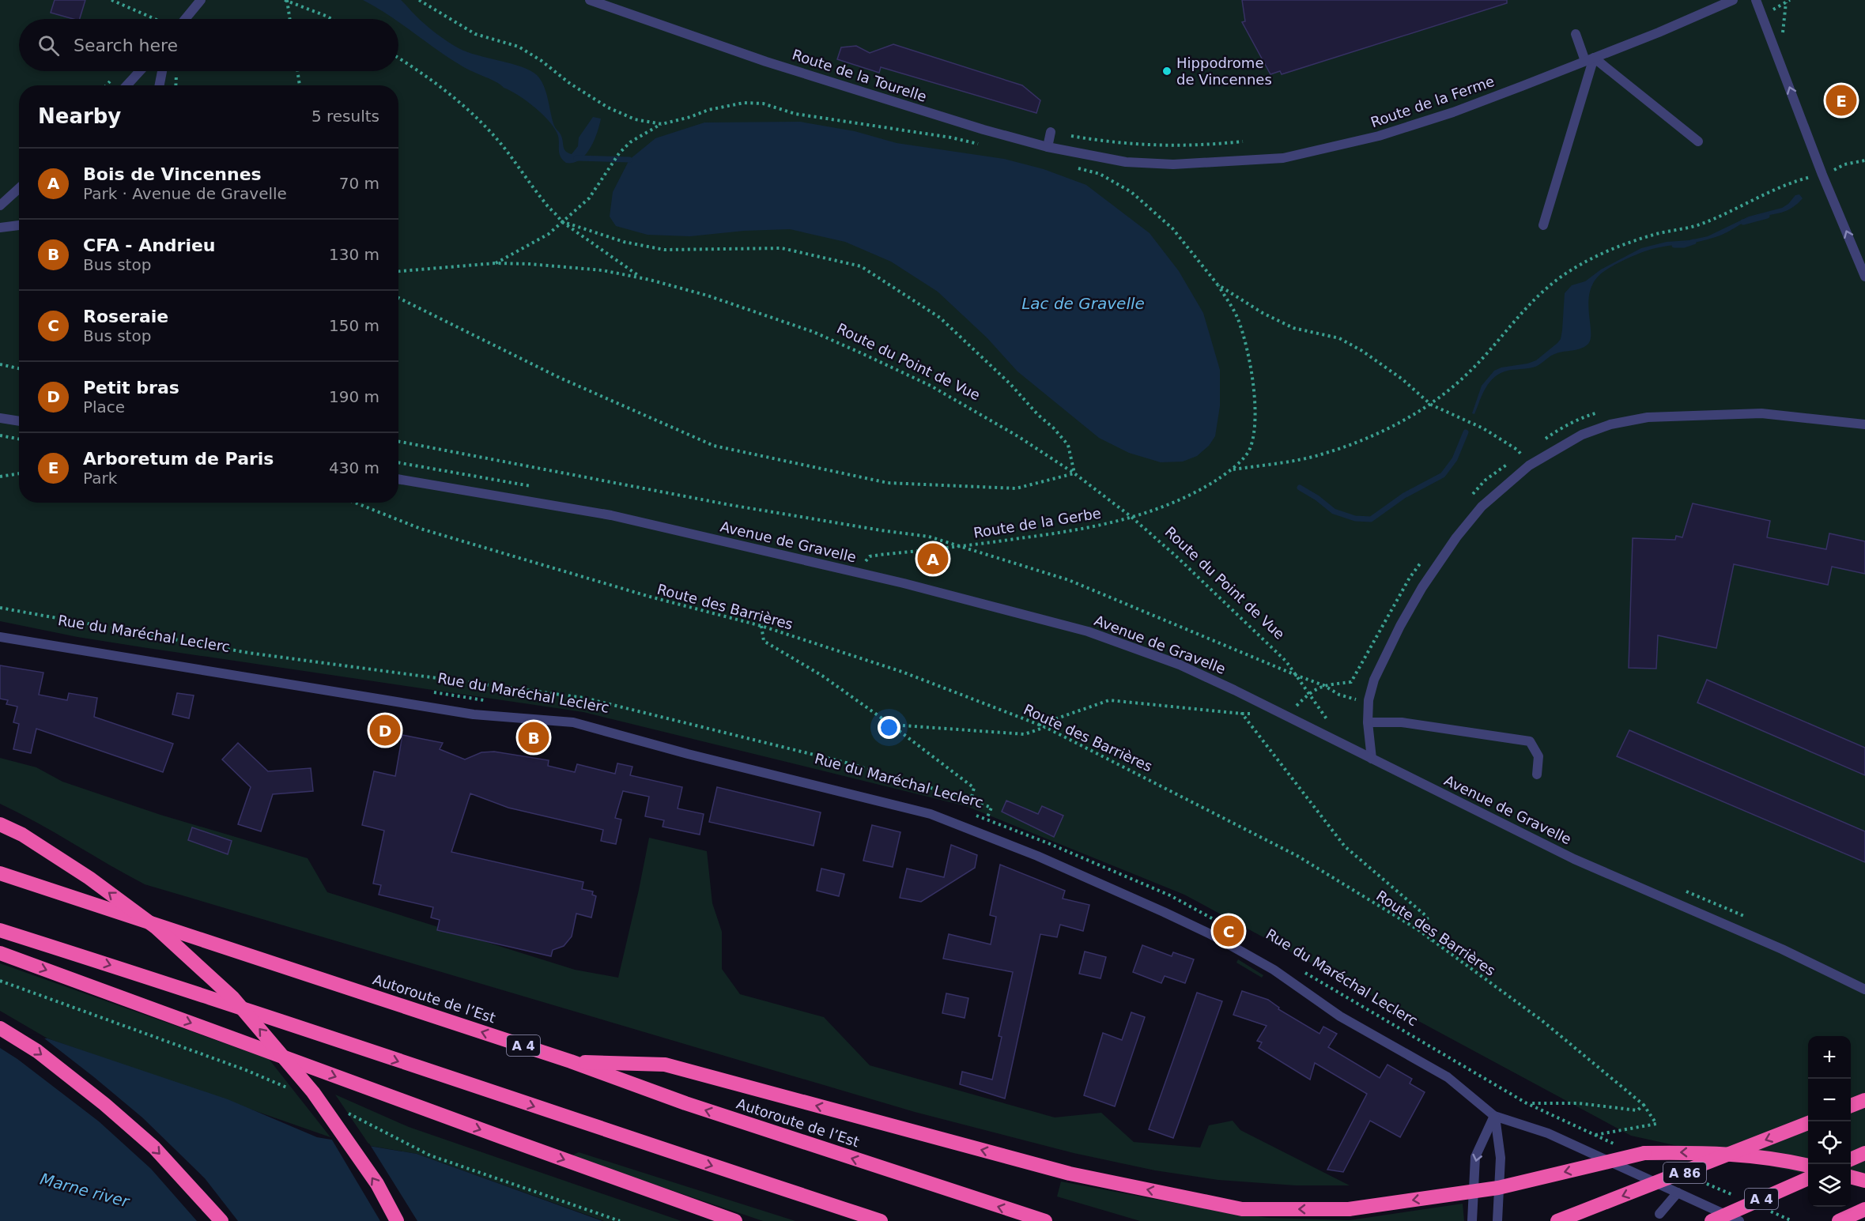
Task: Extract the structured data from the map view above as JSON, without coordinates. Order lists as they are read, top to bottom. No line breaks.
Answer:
{"streets":{"highway":["Autoroute de l’Est","A 4","A 86"],"street":["Route de la Tourelle","Route de la Ferme","Avenue de Gravelle","Rue du Maréchal Leclerc"],"path":["Route du Point de Vue","Route de la Gerbe","Route des Barrières"]},"crossings":[["Route de la Tourelle","Route de la Ferme"],["Route du Point de Vue","Route de la Gerbe"],["Route des Barrières","Rue du Maréchal Leclerc"]],"water":["Lac de Gravelle","Marne river"],"places":["Hippodrome de Vincennes"],"page":{"search":"Search here","pins":["E","A","D","B","C"],"heading":["Nearby","5 results"],"list":[{"mark":"A","name":"Bois de Vincennes","note":"Park · Avenue de Gravelle","value":"70 m"},{"mark":"B","name":"CFA - Andrieu","note":"Bus stop","value":"130 m"},{"mark":"C","name":"Roseraie","note":"Bus stop","value":"150 m"},{"mark":"D","name":"Petit bras","note":"Place","value":"190 m"},{"mark":"E","name":"Arboretum de Paris","note":"Park","value":"430 m"}],"map_buttons":["+","−"]}}
